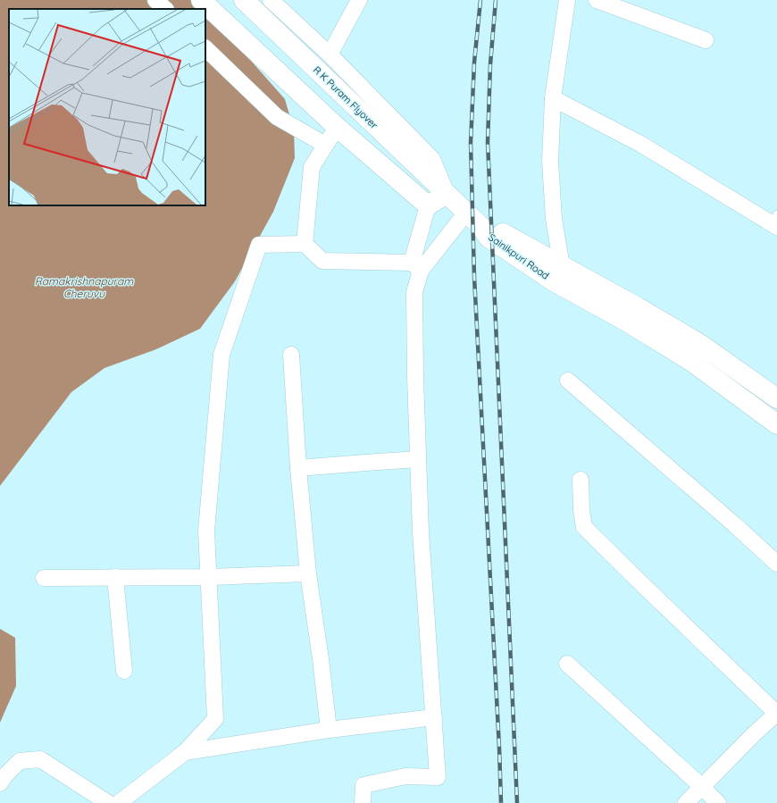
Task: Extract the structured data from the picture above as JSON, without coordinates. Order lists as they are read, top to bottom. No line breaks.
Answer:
{"streets":{"main road":["R K Puram Flyover","Sainikpuri Road"]},"crossings":[["R K Puram Flyover","Sainikpuri Road"]],"water":["Ramakrishnapuram Cheruvu"]}
